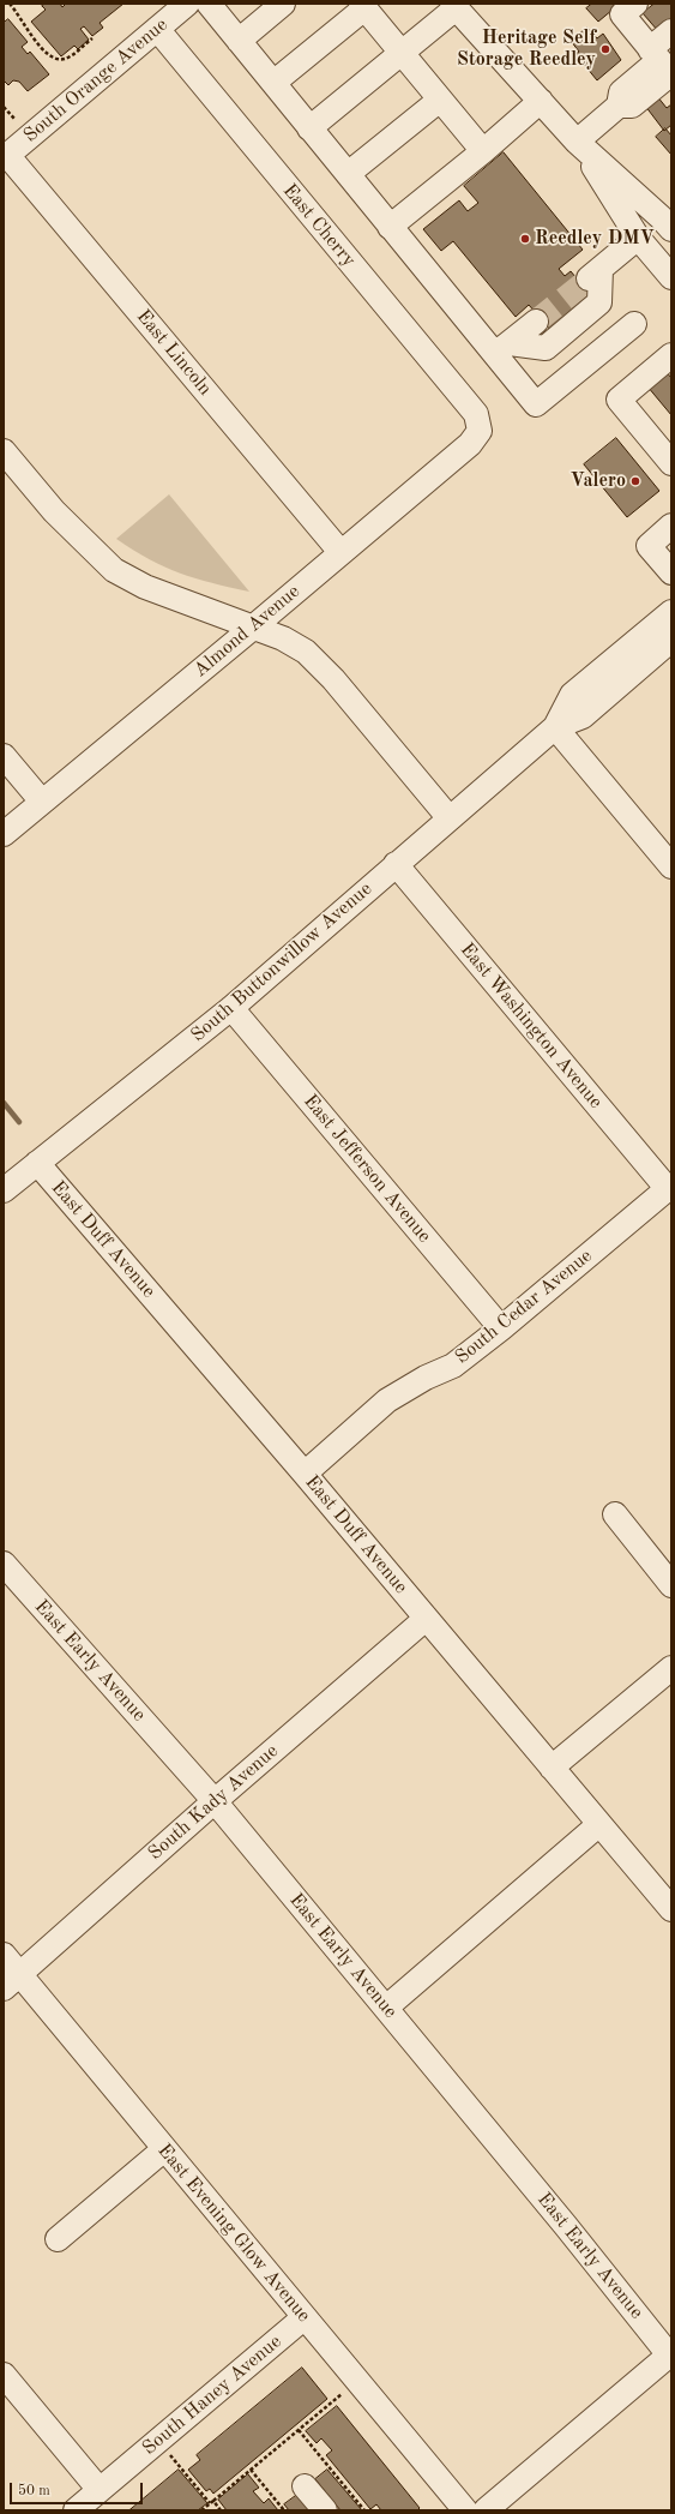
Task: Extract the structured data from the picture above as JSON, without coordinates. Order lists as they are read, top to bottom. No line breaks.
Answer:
{"streets":{"street":["South Orange Avenue","East Cherry","East Lincoln","Almond Avenue","South Buttonwillow Avenue","East Washington Avenue","East Jefferson Avenue","East Duff Avenue","South Cedar Avenue","East Early Avenue","South Kady Avenue","East Evening Glow Avenue","South Haney Avenue"]},"crossings":[["South Orange Avenue","East Cherry"],["South Orange Avenue","East Lincoln"],["East Cherry","Almond Avenue"],["East Lincoln","Almond Avenue"],["South Buttonwillow Avenue","East Washington Avenue"],["South Buttonwillow Avenue","East Jefferson Avenue"],["South Buttonwillow Avenue","East Duff Avenue"],["East Washington Avenue","South Cedar Avenue"],["East Jefferson Avenue","South Cedar Avenue"],["East Duff Avenue","South Cedar Avenue"],["East Duff Avenue","South Kady Avenue"],["East Early Avenue","South Kady Avenue"],["South Kady Avenue","East Evening Glow Avenue"],["East Evening Glow Avenue","South Haney Avenue"]],"places":["Heritage Self Storage Reedley","Reedley DMV","Valero"],"scale_bar":"50 m"}
